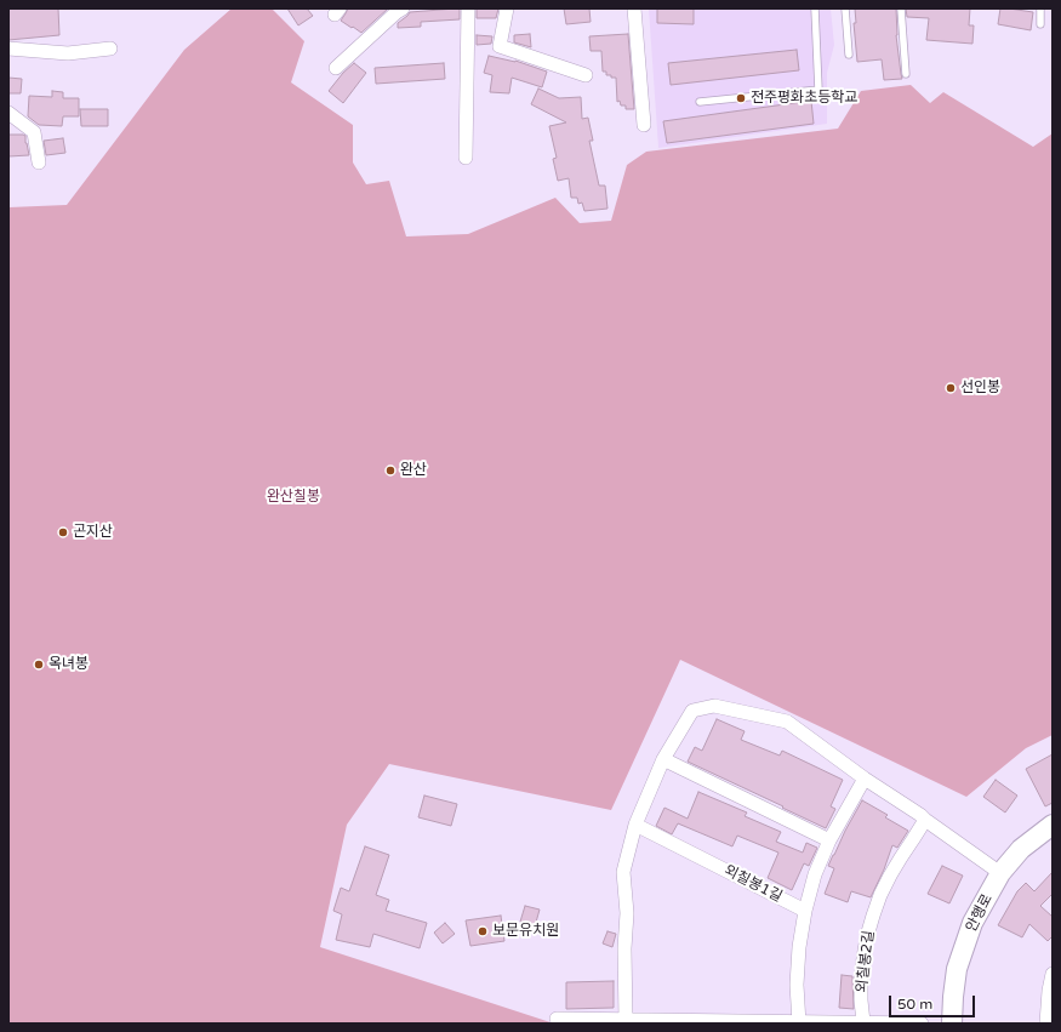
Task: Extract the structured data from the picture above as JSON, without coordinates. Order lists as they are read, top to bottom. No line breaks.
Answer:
{"streets":{"street":["외칠봉1길","안행로","외칠봉2길"]},"parks":["완산칠봉"],"places":["전주평화초등학교","선인봉","완산","곤지산","옥녀봉","보문유치원"],"scale_bar":"50 m"}
